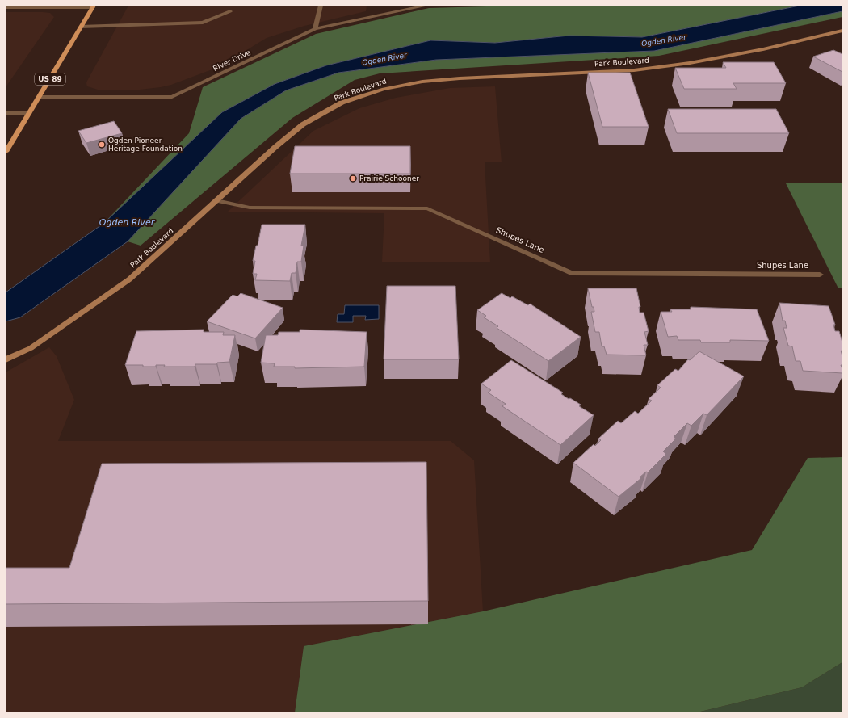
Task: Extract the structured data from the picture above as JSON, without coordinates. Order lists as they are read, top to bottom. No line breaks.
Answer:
{"streets":{"main road":["US 89"],"street":["River Drive","Park Boulevard","Shupes Lane"]},"crossings":[["River Drive","US 89"],["Park Boulevard","Shupes Lane"]],"water":["Ogden River"],"places":["Ogden Pioneer Heritage Foundation","Prairie Schooner"]}
